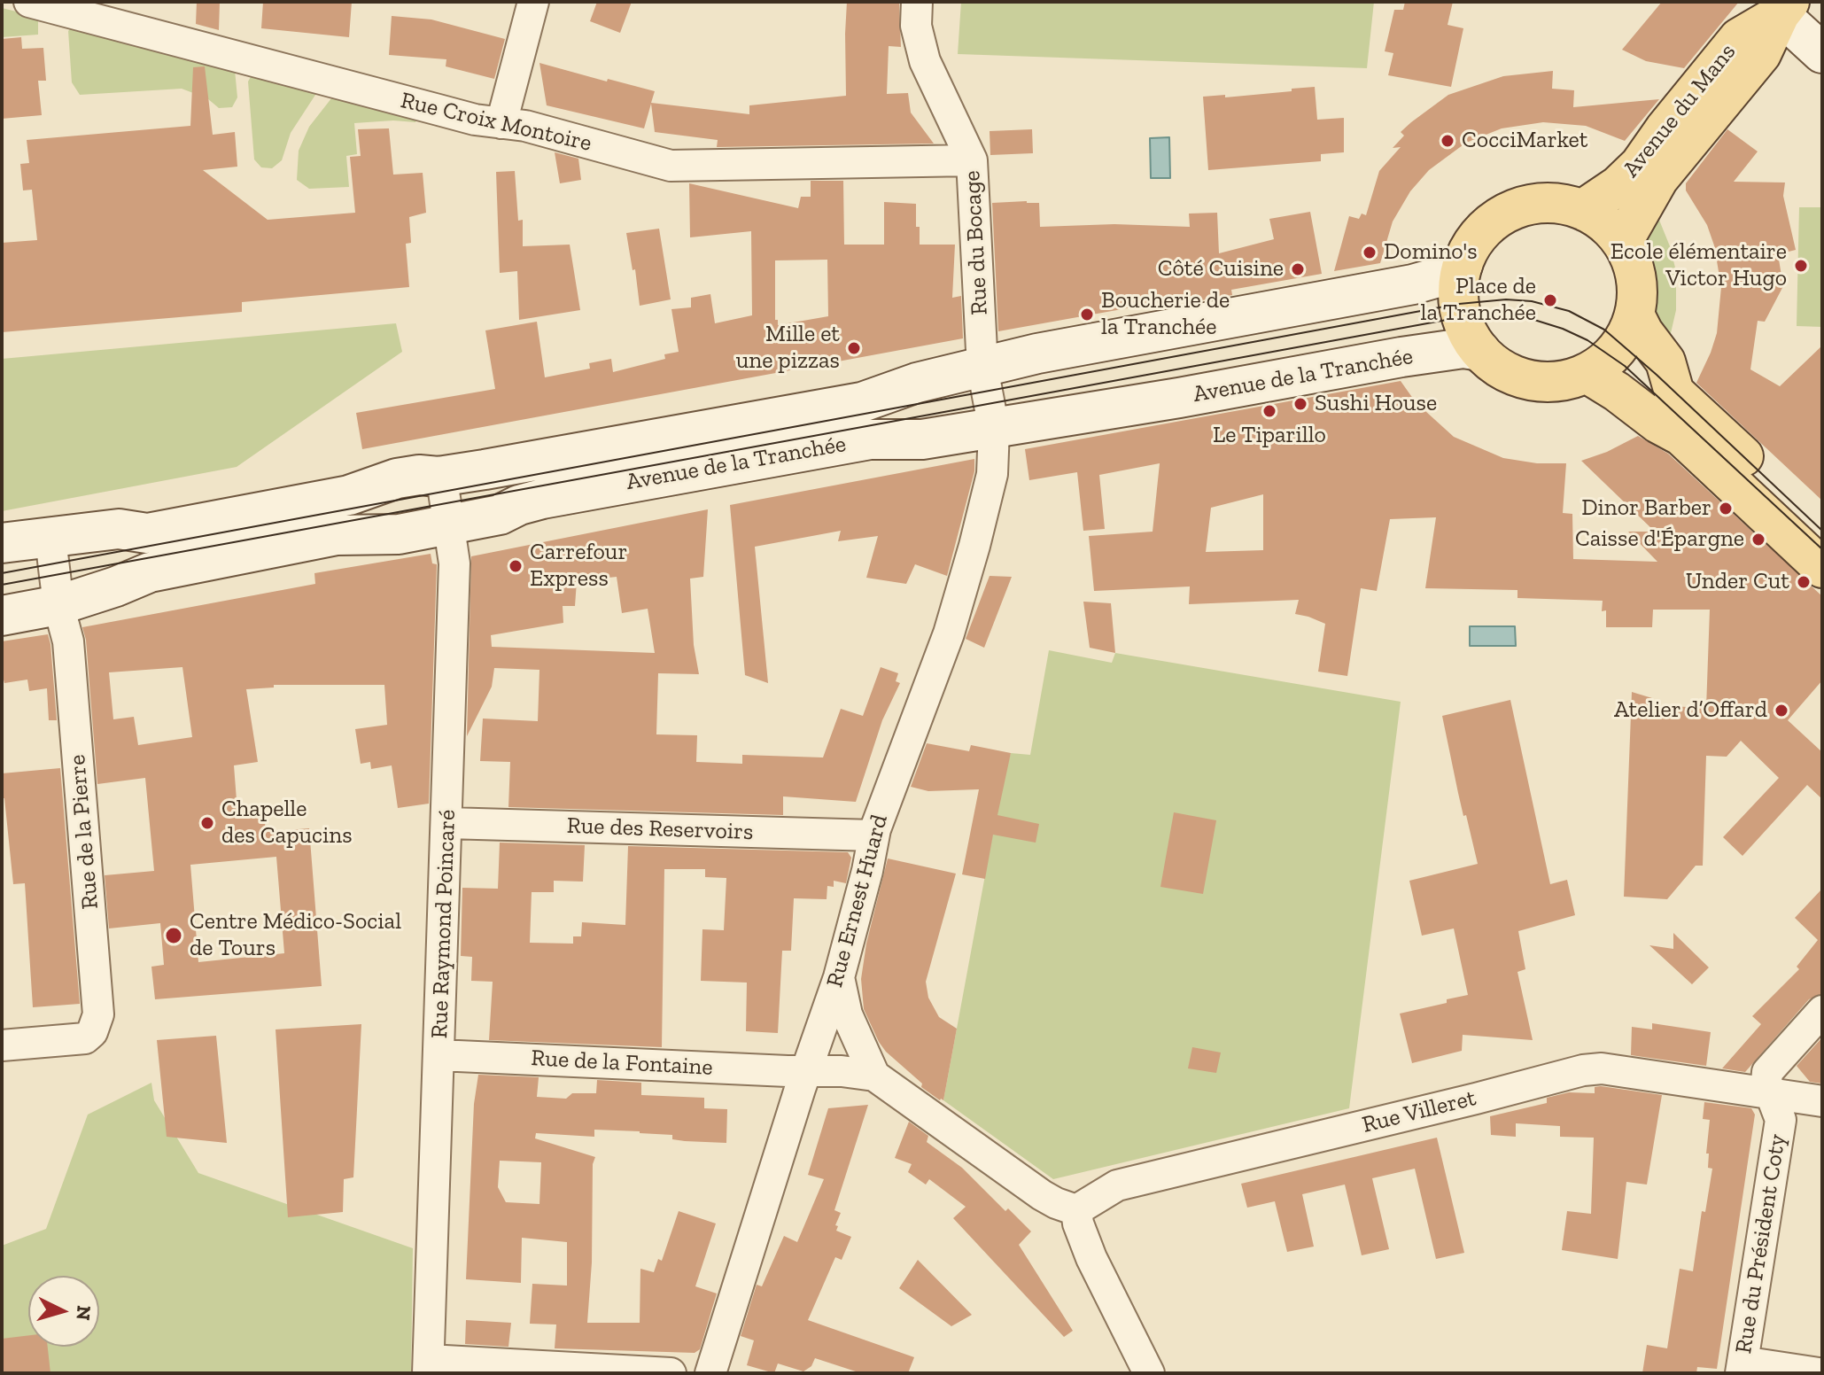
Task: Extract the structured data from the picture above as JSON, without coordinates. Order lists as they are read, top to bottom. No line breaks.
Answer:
{"streets":{"main road":["Avenue du Mans","Avenue de la Tranchée"],"street":["Rue Croix Montoire","Rue du Bocage","Rue des Reservoirs","Rue de la Pierre","Rue Ernest Huard","Rue Raymond Poincaré","Rue de la Fontaine","Rue Villeret","Rue du Président Coty"]},"crossings":[["Avenue du Mans","Avenue de la Tranchée"],["Rue Croix Montoire","Rue du Bocage"],["Rue du Bocage","Avenue de la Tranchée"],["Rue du Bocage","Rue Ernest Huard"],["Avenue de la Tranchée","Rue de la Pierre"],["Avenue de la Tranchée","Rue Ernest Huard"],["Avenue de la Tranchée","Rue Raymond Poincaré"],["Rue des Reservoirs","Rue Ernest Huard"],["Rue des Reservoirs","Rue Raymond Poincaré"],["Rue Ernest Huard","Rue de la Fontaine"],["Rue Raymond Poincaré","Rue de la Fontaine"],["Rue Villeret","Rue du Président Coty"]],"places":["CocciMarket","Domino's","Ecole élémentaire Victor Hugo","Côté Cuisine","Place de la Tranchée","Boucherie de la Tranchée","Mille et une pizzas","Sushi House","Le Tiparillo","Dinor Barber","Caisse d'Épargne","Carrefour Express","Under Cut","Atelier d’Offard","Chapelle des Capucins","Centre Médico-Social de Tours"],"north":"right"}
